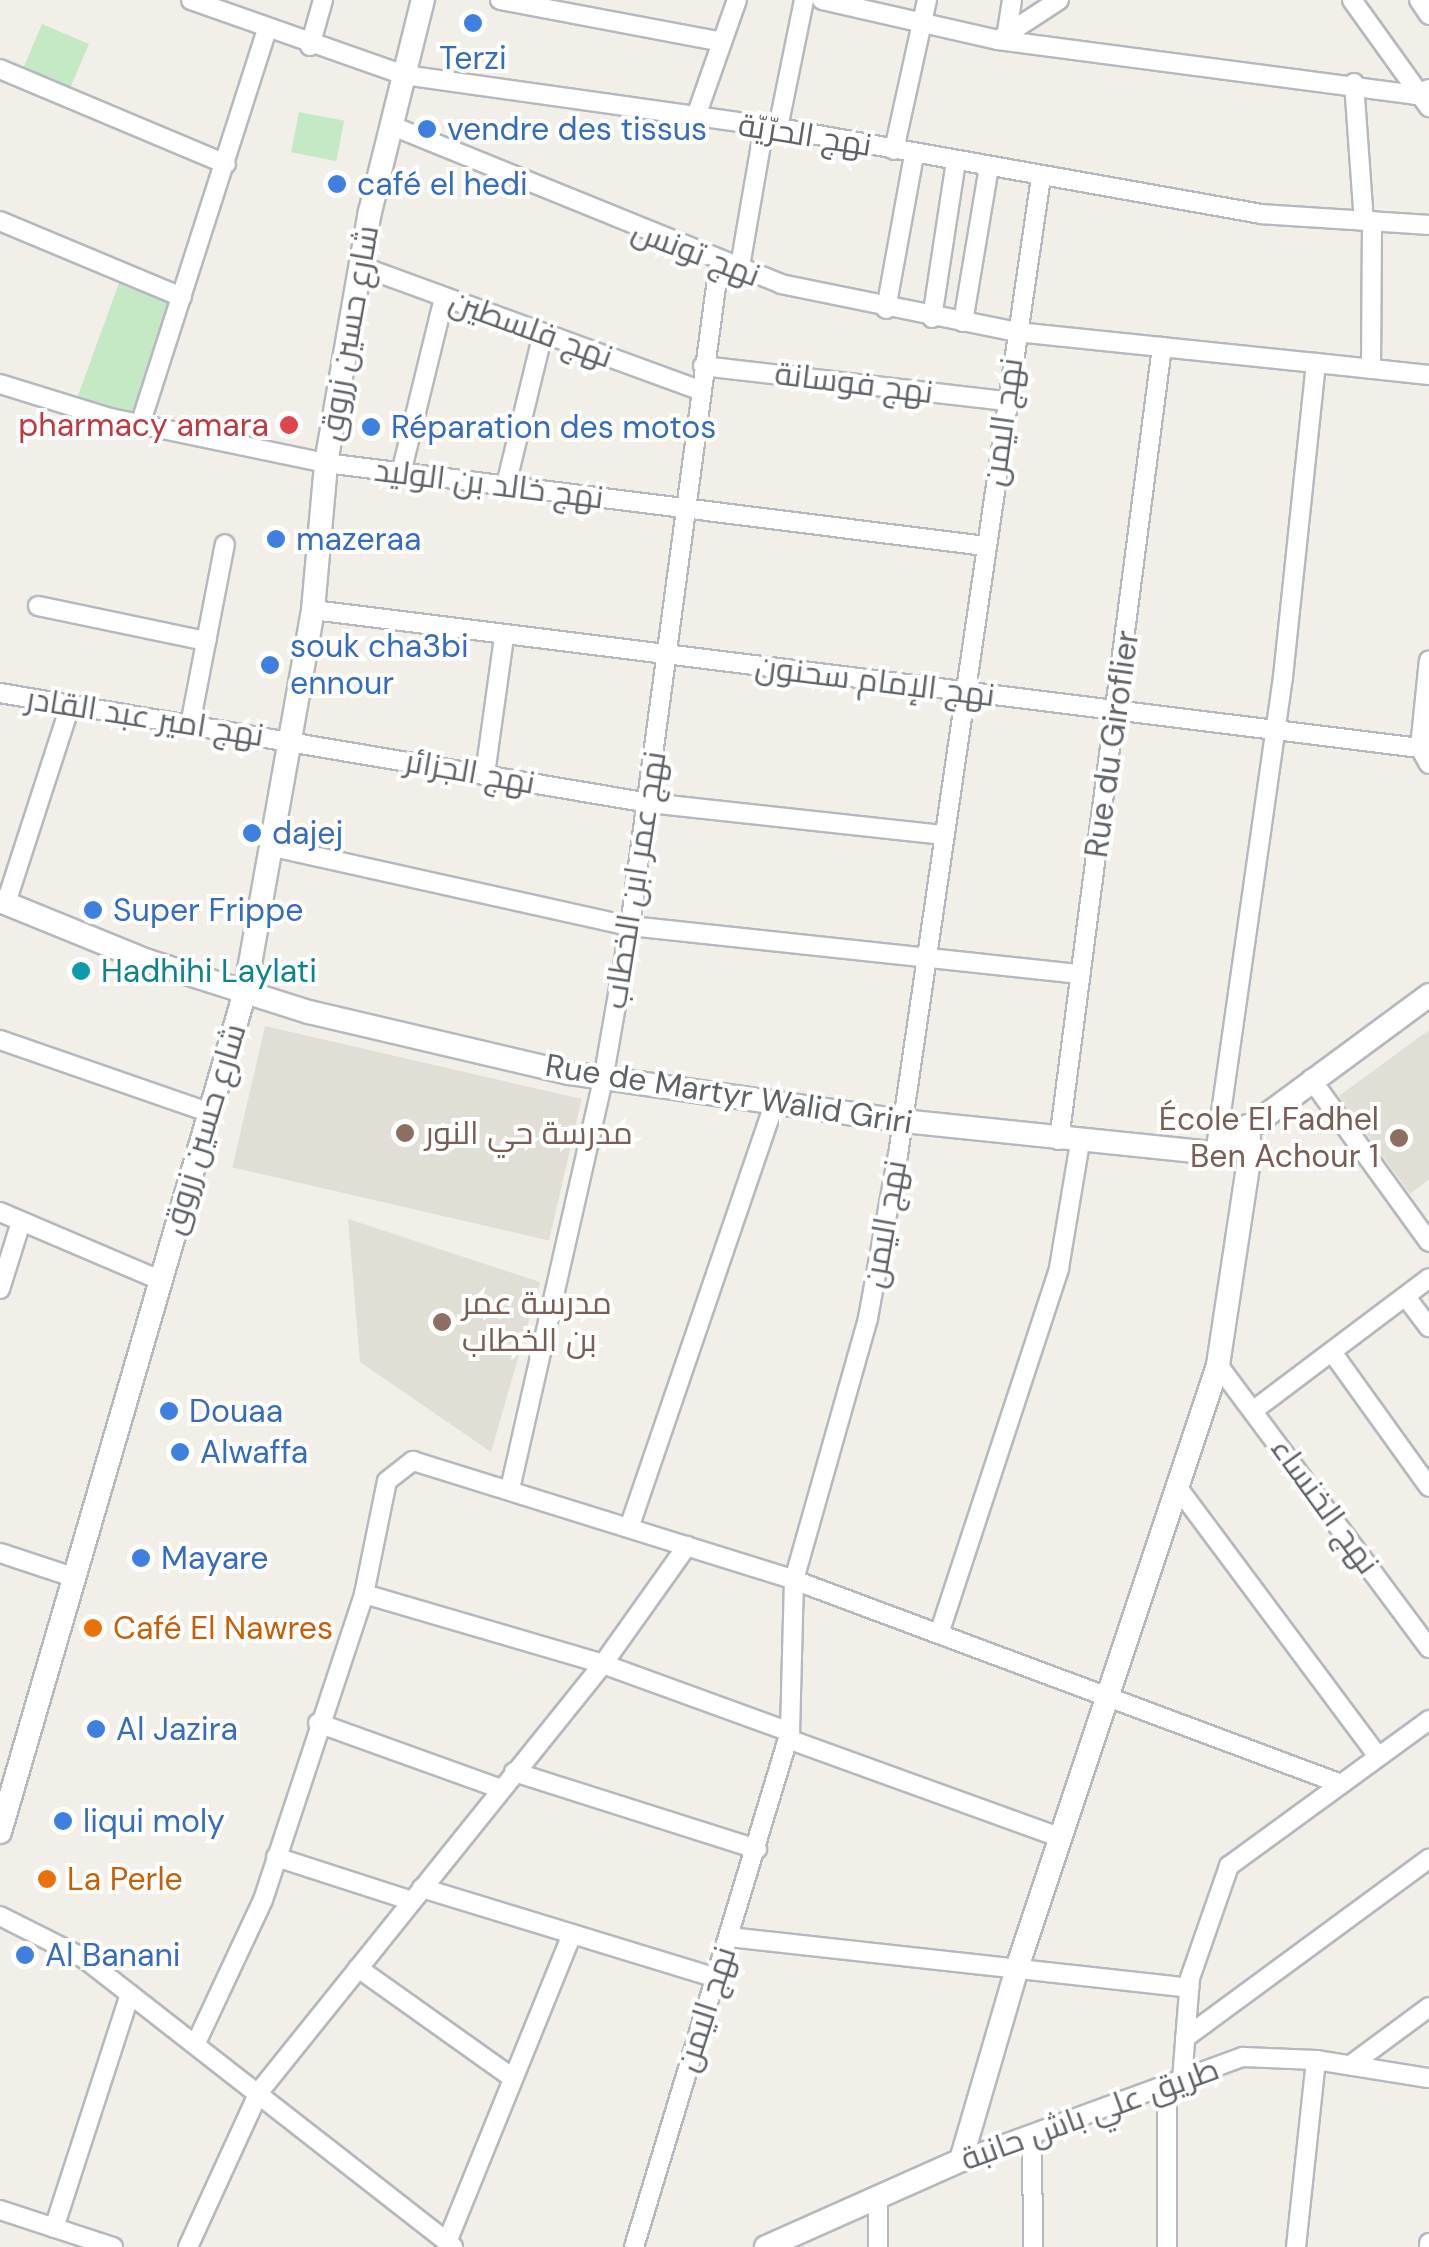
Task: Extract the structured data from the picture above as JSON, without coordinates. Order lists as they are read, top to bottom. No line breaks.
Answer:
{"streets":{"street":["نهج الحرّيّة","نهج تونس","نهج فلسطين","شارع حسين زروق","نهج فوسانة","نهج اليمن","نهج خالد بن الوليد","نهج الإمام سحنون","نهج امير عبد القادر","Rue du Giroflier","نهج الجزائر","نهج عمر ابن الخطاب","Rue de Martyr Walid Griri","نهج الخنساء","طريق علي باش حانبة"]},"crossings":[["نهج الحرّيّة","شارع حسين زروق"],["نهج الحرّيّة","نهج اليمن"],["نهج تونس","شارع حسين زروق"],["نهج تونس","نهج اليمن"],["نهج تونس","Rue du Giroflier"],["نهج تونس","نهج عمر ابن الخطاب"],["نهج فلسطين","شارع حسين زروق"],["نهج فلسطين","نهج عمر ابن الخطاب"],["شارع حسين زروق","نهج خالد بن الوليد"],["شارع حسين زروق","نهج الإمام سحنون"],["شارع حسين زروق","نهج امير عبد القادر"],["شارع حسين زروق","نهج الجزائر"],["شارع حسين زروق","Rue de Martyr Walid Griri"],["نهج فوسانة","نهج اليمن"],["نهج فوسانة","نهج عمر ابن الخطاب"],["نهج اليمن","نهج خالد بن الوليد"],["نهج اليمن","نهج الإمام سحنون"],["نهج اليمن","نهج الجزائر"],["نهج اليمن","Rue de Martyr Walid Griri"],["نهج خالد بن الوليد","نهج عمر ابن الخطاب"],["نهج الإمام سحنون","Rue du Giroflier"],["نهج الإمام سحنون","نهج عمر ابن الخطاب"],["نهج امير عبد القادر","نهج الجزائر"],["Rue du Giroflier","Rue de Martyr Walid Griri"],["نهج الجزائر","نهج عمر ابن الخطاب"],["نهج عمر ابن الخطاب","Rue de Martyr Walid Griri"]],"places":["Terzi","vendre des tissus","café el hedi","pharmacy amara","Réparation des motos","mazeraa","souk cha3bi ennour","dajej","Super Frippe","Hadhihi Laylati","مدرسة حي النور","École El Fadhel Ben Achour 1","مدرسة عمر بن الخطاب","Douaa","Alwaffa","Mayare","Café El Nawres","Al Jazira","liqui moly","La Perle","Al Banani"]}
